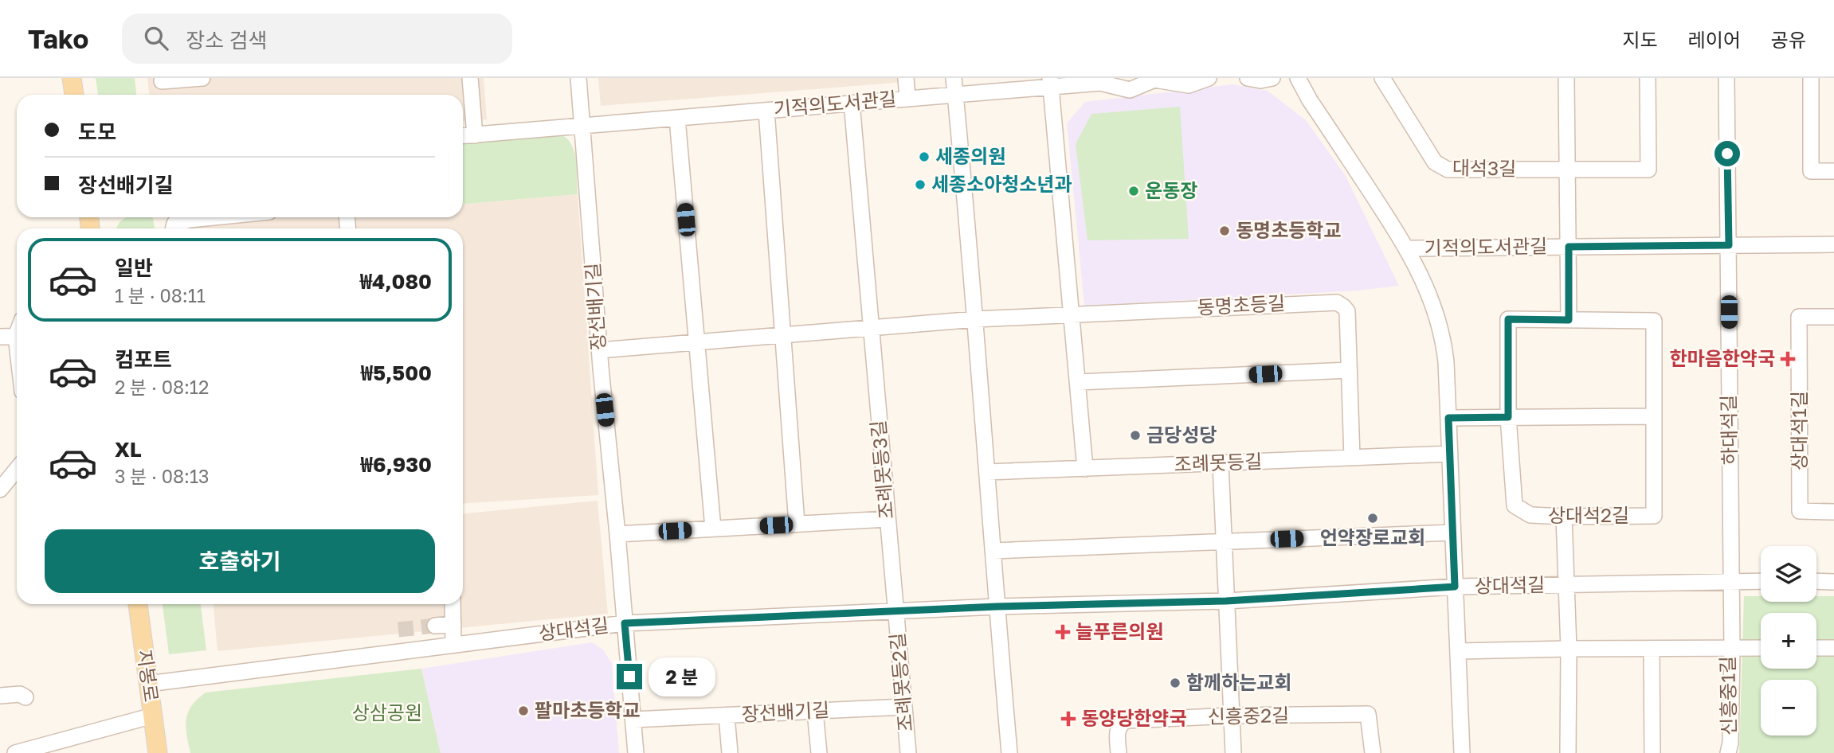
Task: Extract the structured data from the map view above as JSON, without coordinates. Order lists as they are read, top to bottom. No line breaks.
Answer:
{"streets":{"main road":["지봉로"],"street":["기적의도서관길","대석3길","동명초등길","장선배기길","하대석길","상대석1길","조례못등길","조례못등3길","상대석2길","상대석길","조례못등2길","신흥중1길","신흥중2길"]},"crossings":[["기적의도서관길","장선배기길"],["기적의도서관길","하대석길"],["기적의도서관길","조례못등3길"],["동명초등길","조례못등길"],["장선배기길","상대석길"],["장선배기길","조례못등2길"],["하대석길","상대석길"],["하대석길","신흥중1길"],["조례못등3길","상대석길"],["조례못등3길","조례못등2길"],["상대석길","지봉로"],["상대석길","조례못등2길"]],"parks":["상삼공원"],"places":{"other":["세종의원","세종소아청소년과","운동장","동명초등학교","금당성당","언약장로교회","함께하는교회","팔마초등학교"],"health":["한마음한약국","늘푸른의원","동양당한약국"]},"page":{"header":"Tako","search":"장소 검색","nav":["지도","레이어","공유"],"banner":["도모","장선배기길"],"list":[{"name":"일반","note":"1 분 · 08:11","value":"₩4,080"},{"name":"컴포트","note":"2 분 · 08:12","value":"₩5,500"},{"name":"XL","note":"3 분 · 08:13","value":"₩6,930"}],"buttons":"호출하기","map_buttons":["+","−"],"bubble":"2 분"}}
